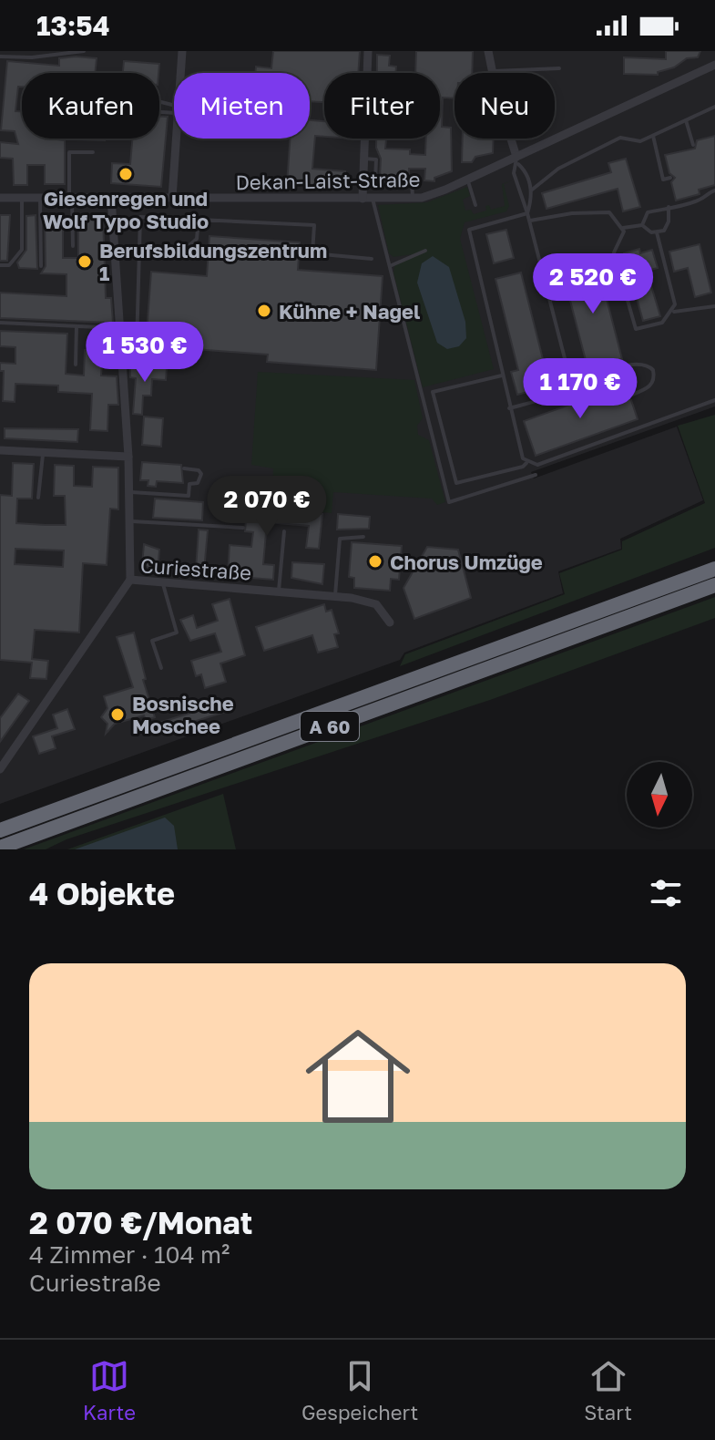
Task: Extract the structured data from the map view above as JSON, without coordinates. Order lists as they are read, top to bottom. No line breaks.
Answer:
{"streets":{"highway":["A 60"],"street":["Dekan-Laist-Straße","Curiestraße"]},"places":["Giesenregen und Wolf Typo Studio","Berufsbildungszentrum 1","Kühne + Nagel","Chorus Umzüge","Bosnische Moschee"],"north":"bottom","page":{"status":"13:54","chip":["Kaufen","Mieten","Filter","Neu"],"price":["2 520 €","1 530 €","1 170 €","2 070 €"],"heading":"4 Objekte","list":[{"name":"2 070 €/Monat","note":"4 Zimmer · 104 m² · Curiestraße"}],"tabs":["Karte","Gespeichert","Start"]}}
